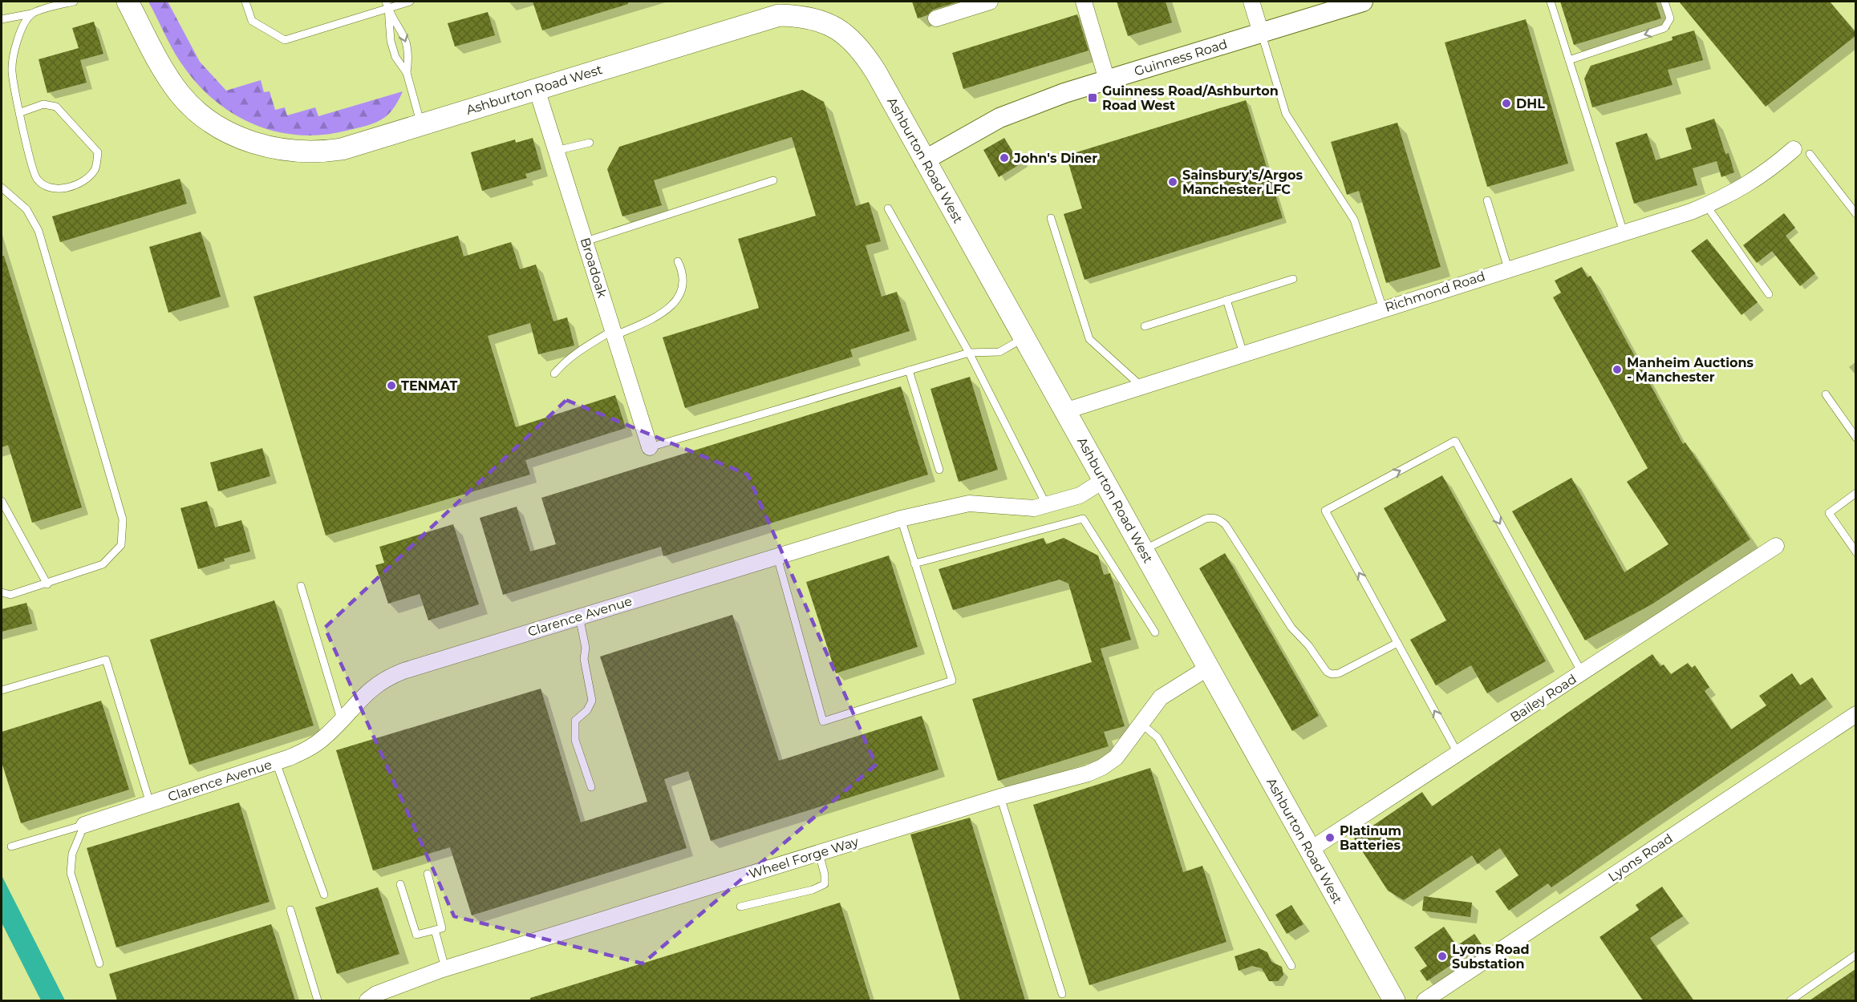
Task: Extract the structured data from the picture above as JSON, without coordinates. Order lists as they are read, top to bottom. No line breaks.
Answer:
{"streets":{"main road":["Ashburton Road West"],"street":["Guinness Road","Broadoak","Richmond Road","Clarence Avenue","Bailey Road","Wheel Forge Way","Lyons Road"]},"crossings":[["Guinness Road","Ashburton Road West"],["Ashburton Road West","Broadoak"],["Ashburton Road West","Richmond Road"],["Ashburton Road West","Clarence Avenue"],["Ashburton Road West","Bailey Road"],["Ashburton Road West","Wheel Forge Way"]],"places":{"transit":["Guinness Road/Ashburton Road West"],"other":["DHL","John's Diner","Sainsbury's/Argos Manchester LFC","Manheim Auctions - Manchester","TENMAT","Platinum Batteries","Lyons Road Substation"]}}
